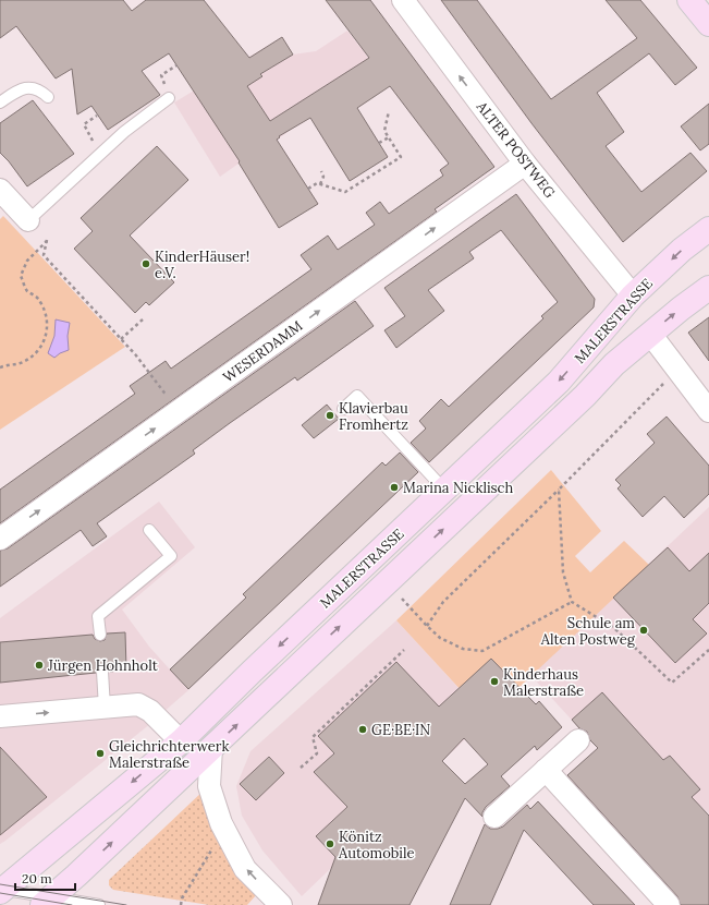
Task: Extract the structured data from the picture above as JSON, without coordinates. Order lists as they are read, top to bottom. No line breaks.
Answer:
{"streets":{"main road":["MALERSTRASSE"],"street":["ALTER POSTWEG","WESERDAMM"]},"crossings":[["ALTER POSTWEG","MALERSTRASSE"],["ALTER POSTWEG","WESERDAMM"]],"one_way":["ALTER POSTWEG","WESERDAMM"],"places":["KinderHäuser! e.V.","Klavierbau Fromhertz","Marina Nicklisch","Schule am Alten Postweg","Jürgen Hohnholt","Kinderhaus Malerstraße","GE·BE·IN","Gleichrichterwerk Malerstraße","Könitz Automobile"],"scale_bar":"20 m"}
